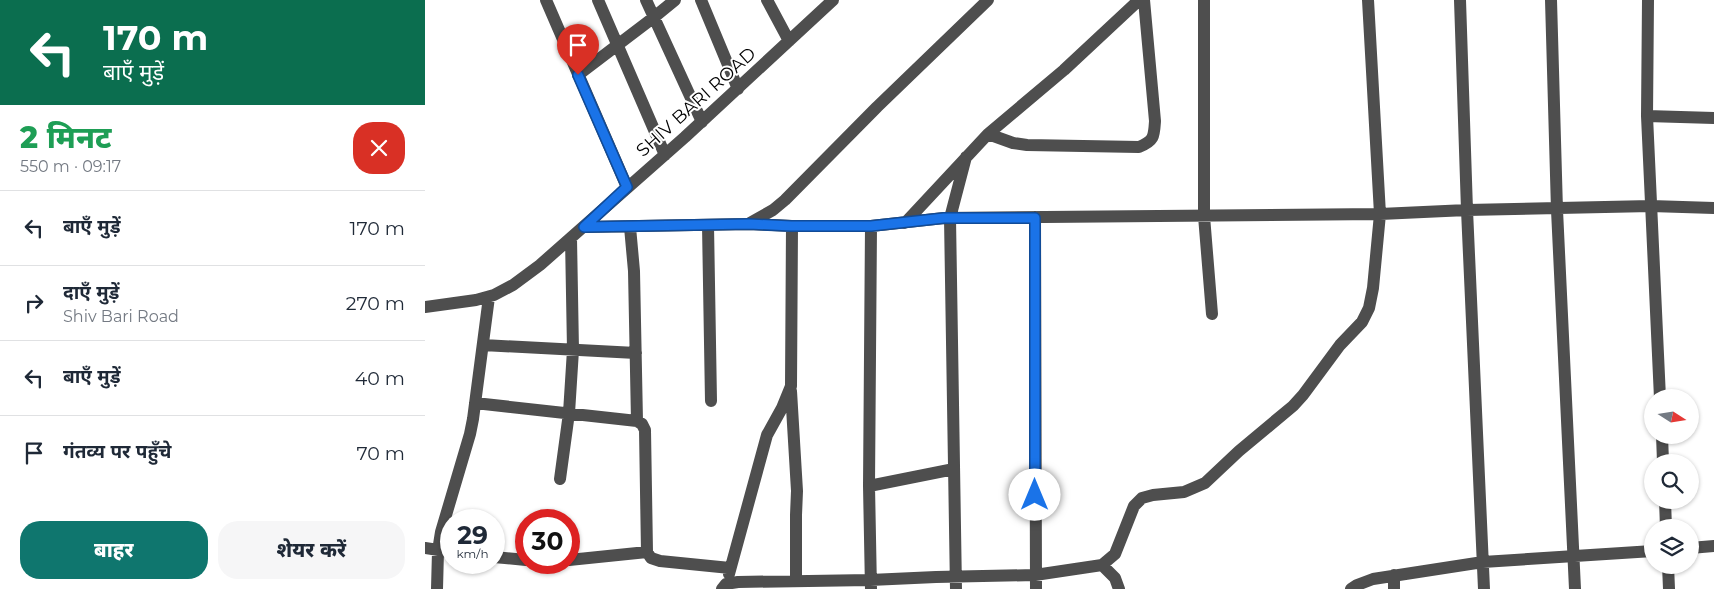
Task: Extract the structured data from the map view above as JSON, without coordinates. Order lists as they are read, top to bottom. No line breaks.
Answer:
{"streets":{"street":["SHIV BARI ROAD"]},"north":"right","page":{"turn":["170 m","बाएँ मुड़ें"],"heading":["2 मिनट","550 m · 09:17"],"list":[{"name":"बाएँ मुड़ें","value":"170 m"},{"name":"दाएँ मुड़ें","note":"Shiv Bari Road","value":"270 m"},{"name":"बाएँ मुड़ें","value":"40 m"},{"name":"गंतव्य पर पहुँचे","value":"70 m"}],"speed":"29 km/h","limit":"30","buttons":["बाहर","शेयर करें"]}}
